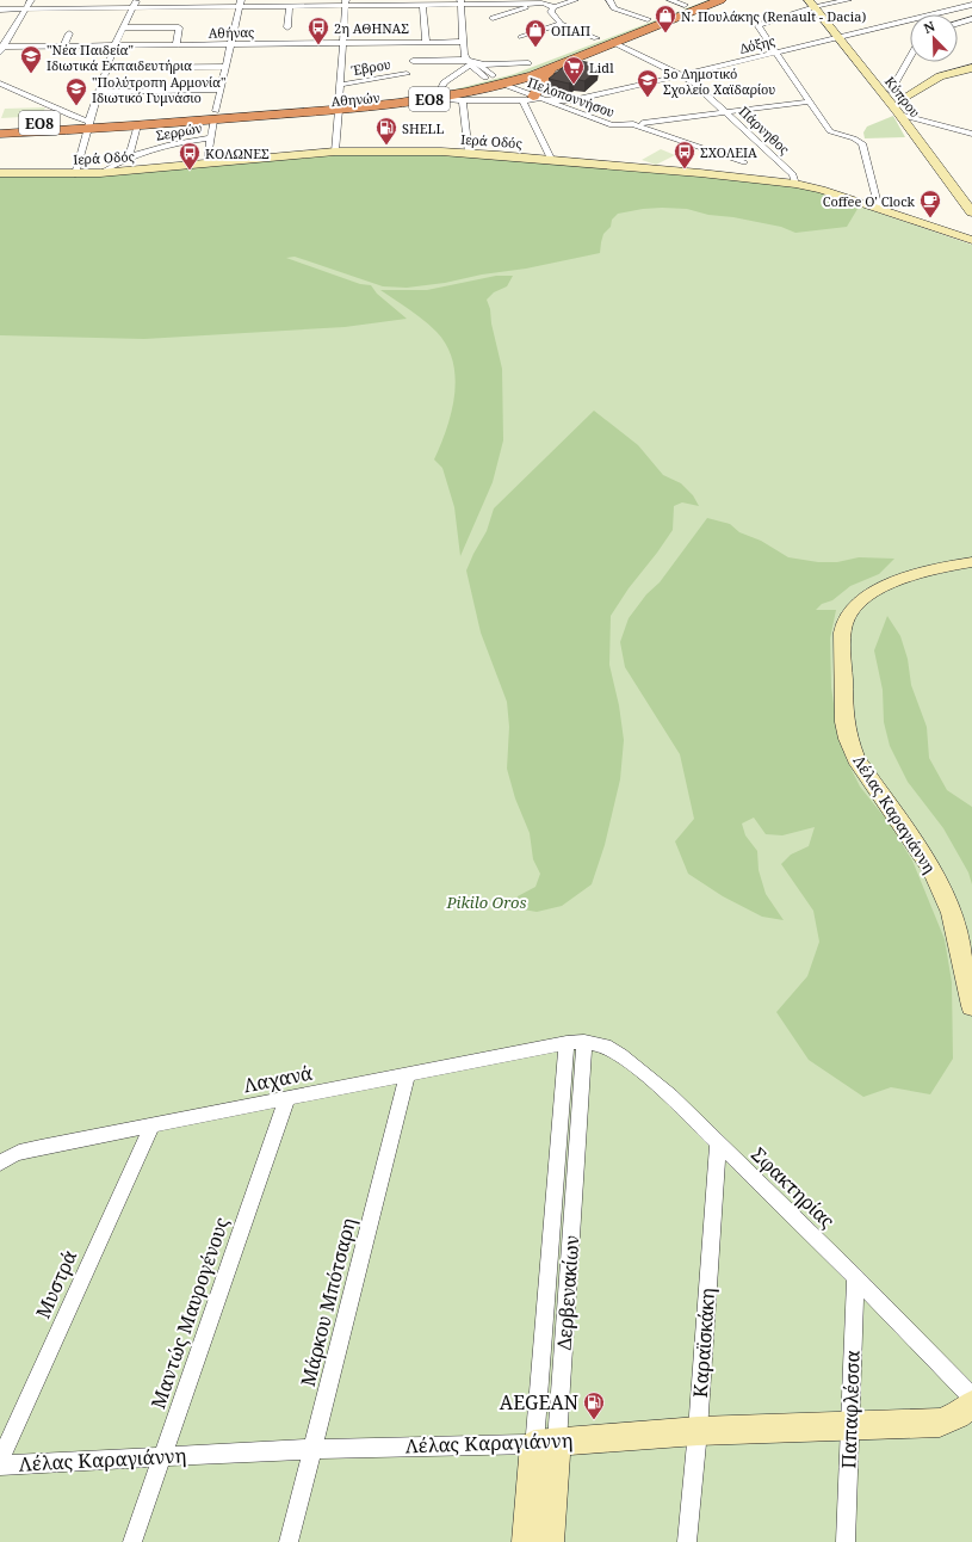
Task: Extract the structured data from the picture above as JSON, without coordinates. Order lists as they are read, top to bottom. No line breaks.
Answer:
{"streets":{"highway":["Αθηνών","ΕΟ8"],"street":["Αθήνας","Δόξης","Έβρου","Πελοποννήσου","Κύπρου","Πάρνηθος","Σερρών","Ιερά Οδός","Λέλας Καραγιάννη","Λαχανά","Σφακτηρίας","Μυστρά","Δερβενακίων","Μάρκου Μπότσαρη","Μαντώς Μαυρογένους","Καραϊσκάκη","Παπαφλέσσα"]},"crossings":[["Δόξης","Πελοποννήσου"],["Δόξης","Κύπρου"],["Δόξης","Αθηνών"],["Δόξης","Πάρνηθος"],["Έβρου","Πελοποννήσου"],["Έβρου","Αθηνών"],["Πελοποννήσου","Αθηνών"],["Αθηνών","Πάρνηθος"],["Πάρνηθος","Ιερά Οδός"],["Σερρών","Ιερά Οδός"],["Λέλας Καραγιάννη","Δερβενακίων"],["Λέλας Καραγιάννη","Μάρκου Μπότσαρη"],["Λέλας Καραγιάννη","Μαντώς Μαυρογένους"],["Λέλας Καραγιάννη","Καραϊσκάκη"],["Λέλας Καραγιάννη","Παπαφλέσσα"],["Λαχανά","Σφακτηρίας"],["Λαχανά","Μυστρά"],["Λαχανά","Δερβενακίων"],["Λαχανά","Μάρκου Μπότσαρη"],["Λαχανά","Μαντώς Μαυρογένους"],["Σφακτηρίας","Δερβενακίων"],["Σφακτηρίας","Καραϊσκάκη"],["Σφακτηρίας","Παπαφλέσσα"]],"parks":["Pikilo Oros"],"places":{"shop":["Ν. Πουλάκης (Renault - Dacia)","ΟΠΑΠ"],"bus stop":["2η ΑΘΗΝΑΣ","ΣΧΟΛΕΙΑ","ΚΟΛΩΝΕΣ"],"school or university":["\"Νέα Παιδεία\" Ιδιωτικά Εκπαιδευτήρια","5ο Δημοτικό Σχολείο Χαϊδαρίου","\"Πολύτροπη Αρμονία\" Ιδιωτικό Γυμνάσιο"],"supermarket":["Lidl"],"fuel station":["SHELL","AEGEAN"],"cafe":["Coffee O' Clock"]},"north":"top left"}
